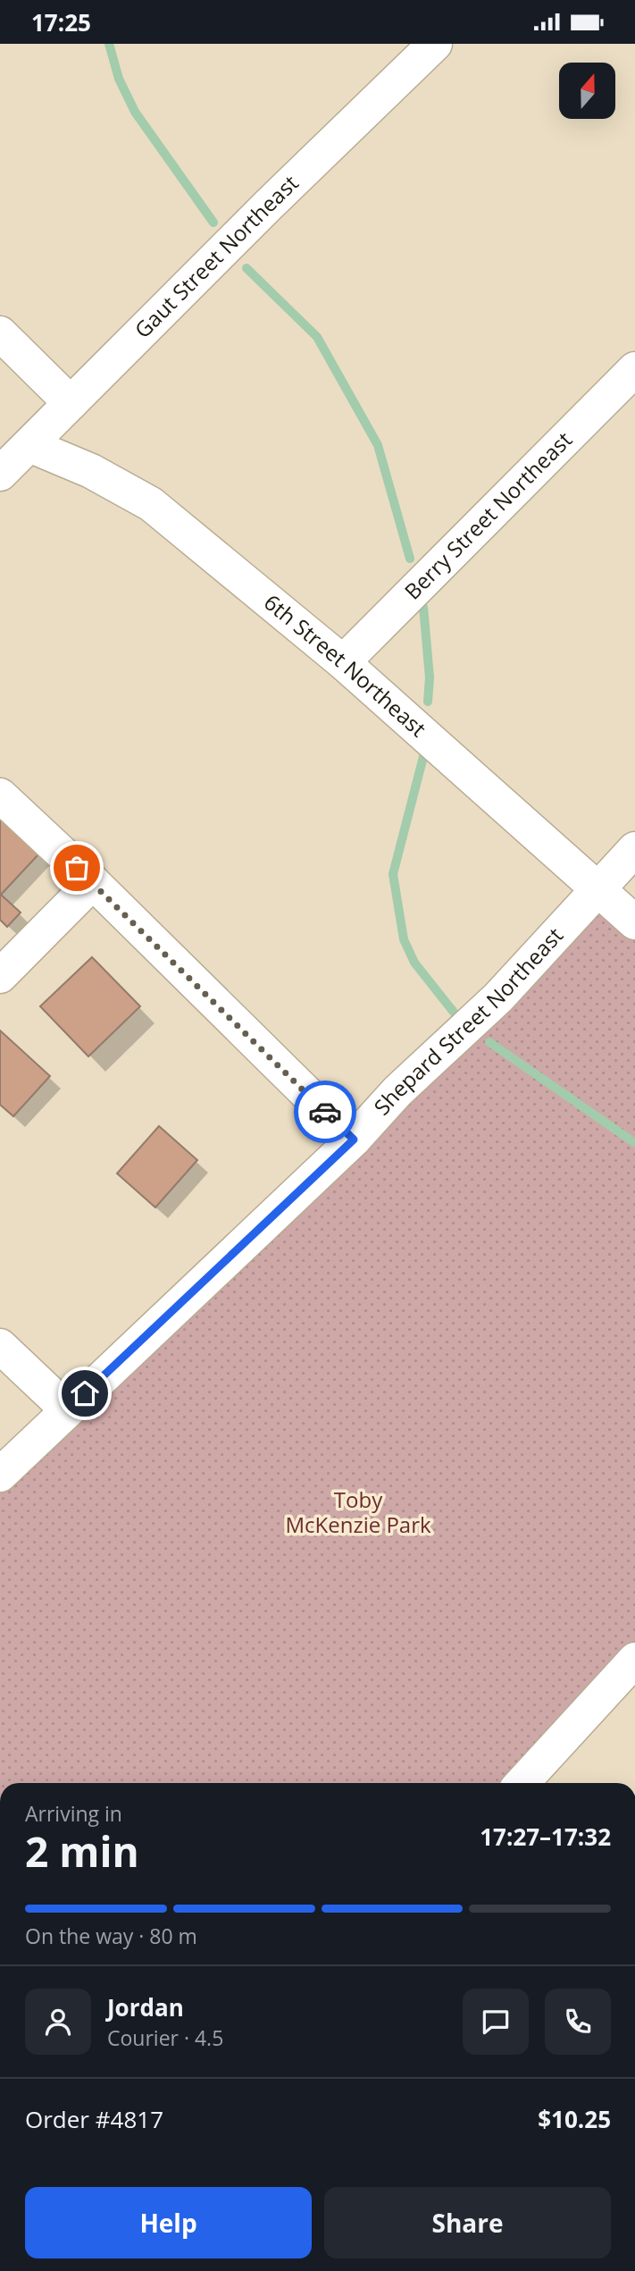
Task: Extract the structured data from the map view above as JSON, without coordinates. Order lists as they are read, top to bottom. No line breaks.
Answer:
{"streets":{"street":["Gaut Street Northeast","Berry Street Northeast","6th Street Northeast","Shepard Street Northeast"]},"crossings":[["Gaut Street Northeast","6th Street Northeast"],["Berry Street Northeast","6th Street Northeast"],["6th Street Northeast","Shepard Street Northeast"]],"parks":["Toby McKenzie Park"],"north":"top","page":{"status":"17:25","heading":["2 min","Arriving in","17:27–17:32"],"panel":["Jordan","Courier · 4.5","Order #4817","$10.25"],"bar":"On the way · 80 m","buttons":["Help","Share"]}}
